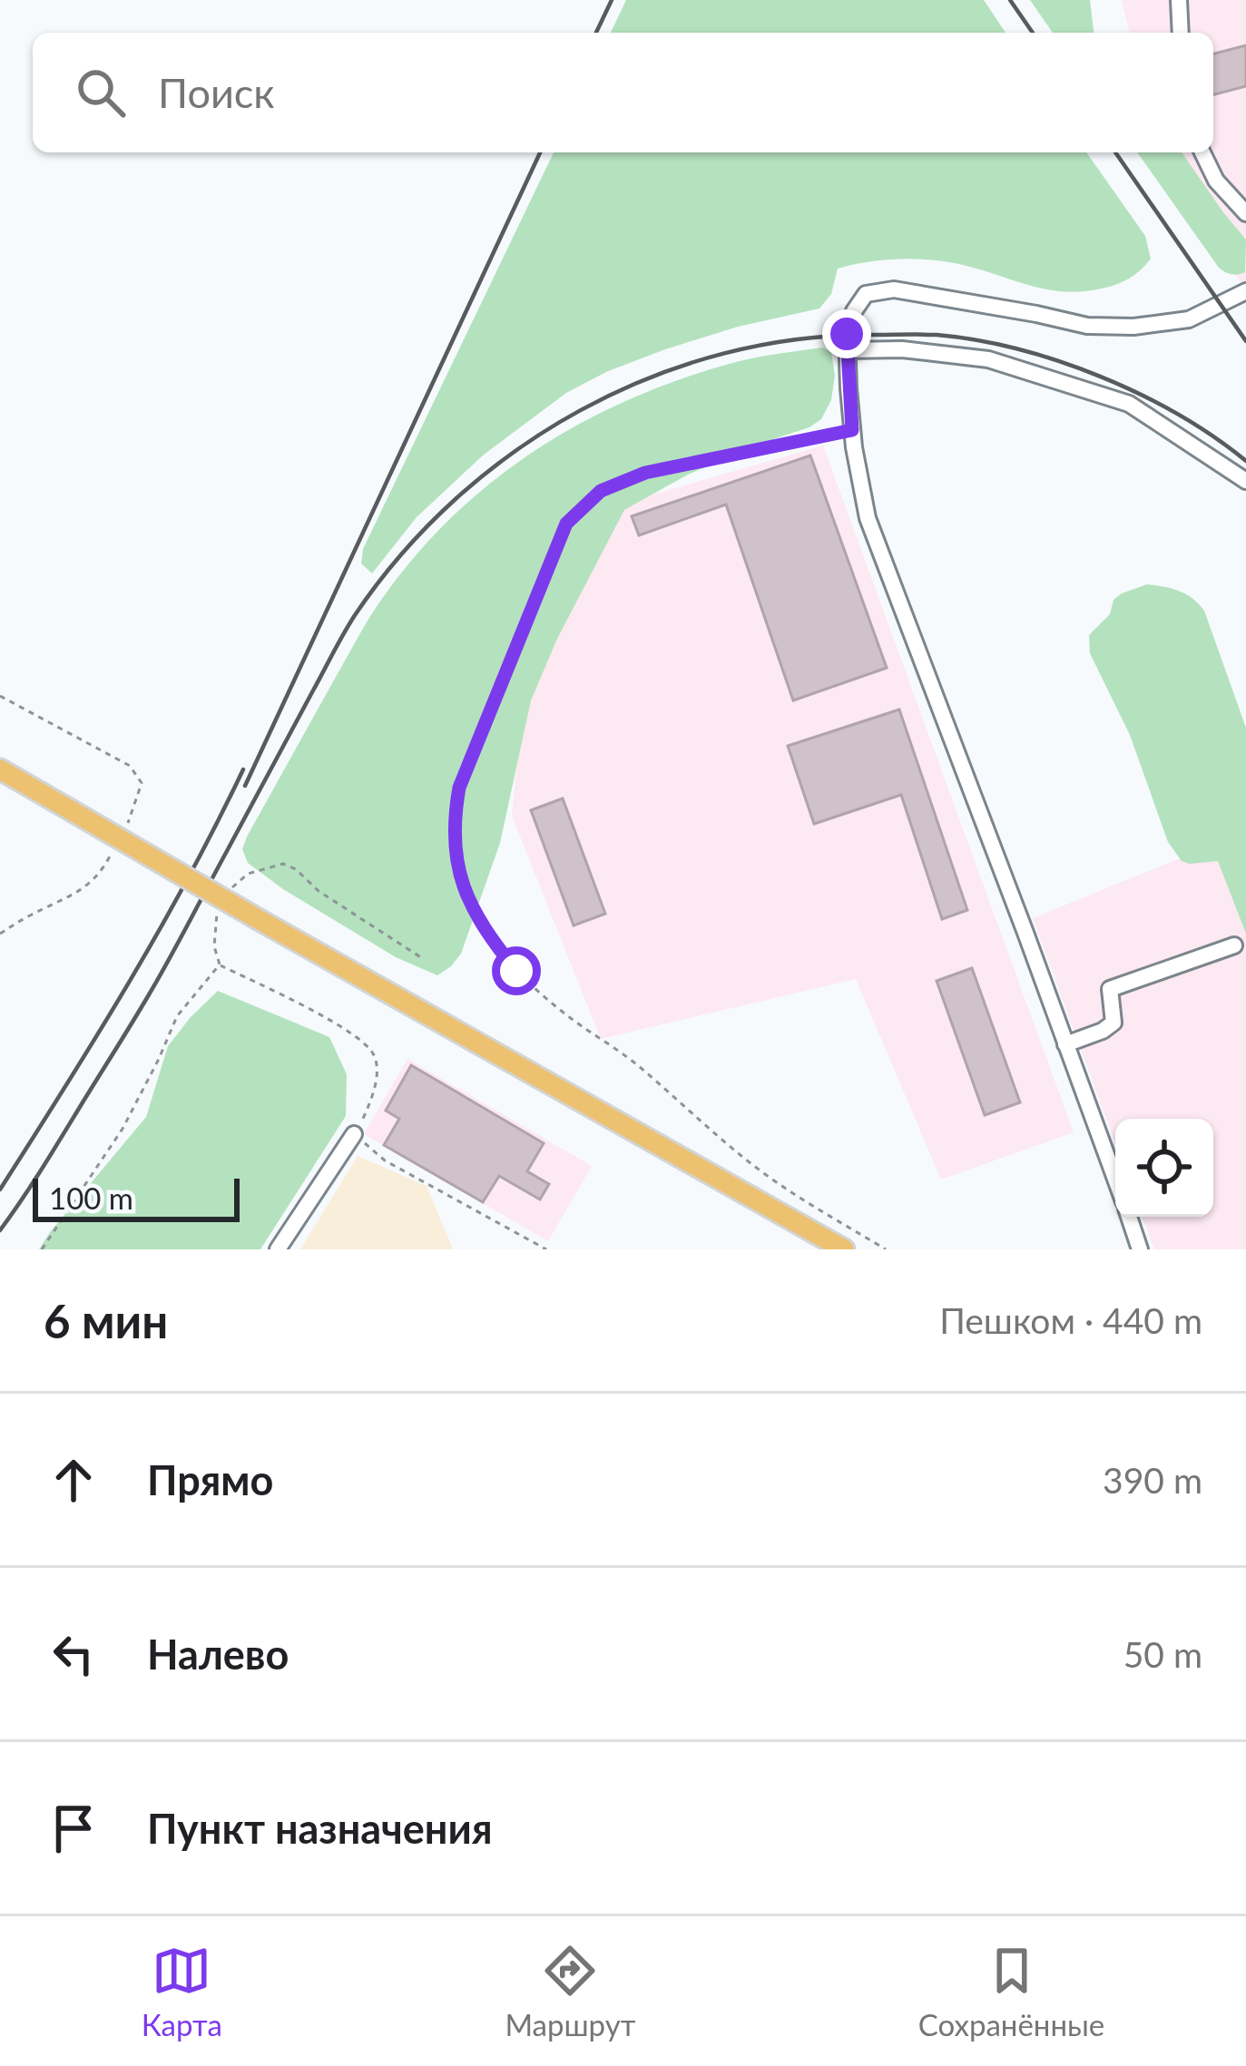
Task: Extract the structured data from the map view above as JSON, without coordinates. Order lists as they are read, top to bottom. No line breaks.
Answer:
{"scale_bar":"100 m","page":{"search":"Поиск","scale":"100 m","heading":["6 мин","Пешком · 440 m"],"list":[["Прямо","390 m"],["Налево","50 m"],"Пункт назначения"],"nav":["Карта","Маршрут","Сохранённые"]}}
